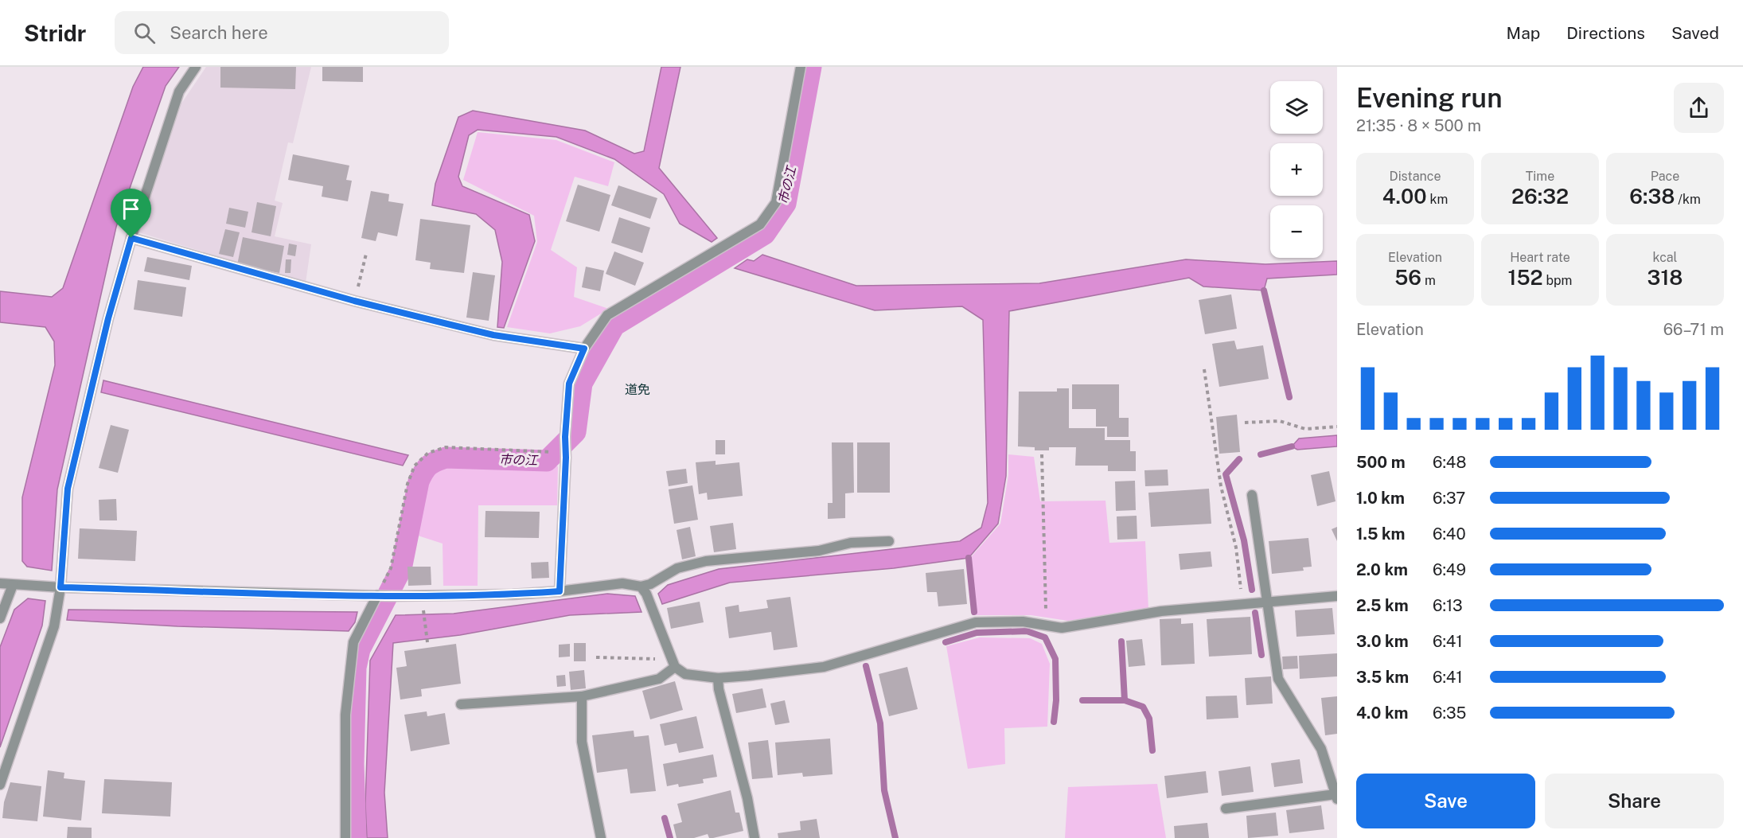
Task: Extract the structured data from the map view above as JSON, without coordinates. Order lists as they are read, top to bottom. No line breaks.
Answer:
{"districts":["道免"],"water":["市の江"],"page":{"header":"Stridr","search":"Search here","nav":["Map","Directions","Saved"],"heading":["Evening run","21:35 · 8 × 500 m"],"map_buttons":["+","−"],"stats":[["Distance","4.00 km"],["Time","26:32"],["Pace","6:38 /km"],["Elevation","56 m"],["Heart rate","152 bpm"],["kcal","318"]],"chart":["Elevation","66–71 m"],"list":[{"name":"500 m","note":"6:48"},{"name":"1.0 km","note":"6:37"},{"name":"1.5 km","note":"6:40"},{"name":"2.0 km","note":"6:49"},{"name":"2.5 km","note":"6:13"},{"name":"3.0 km","note":"6:41"},{"name":"3.5 km","note":"6:41"},{"name":"4.0 km","note":"6:35"}],"buttons":["Save","Share"]}}
